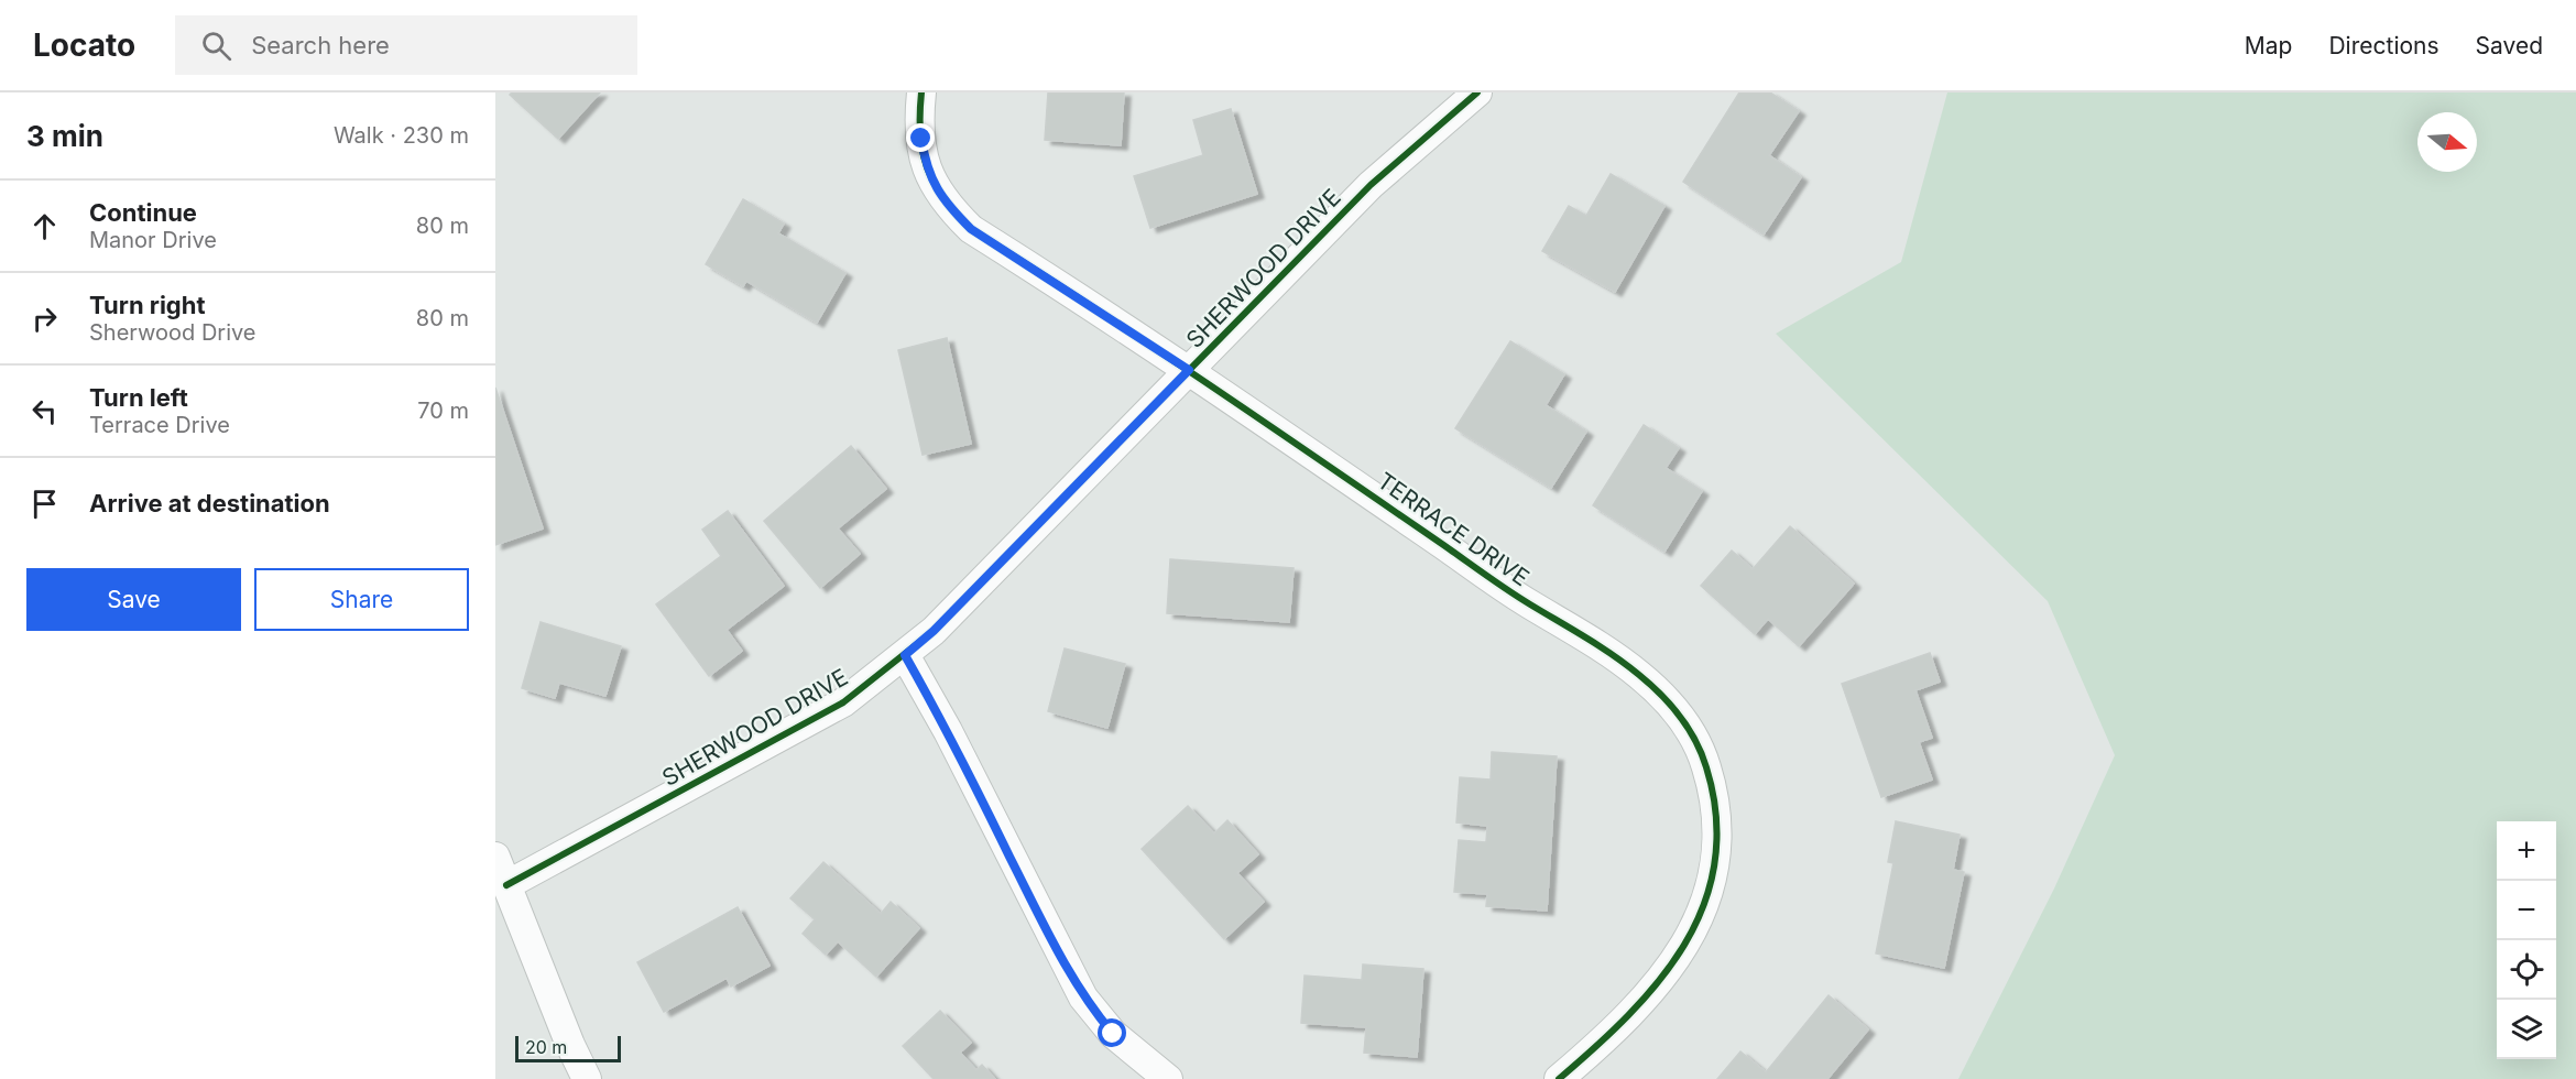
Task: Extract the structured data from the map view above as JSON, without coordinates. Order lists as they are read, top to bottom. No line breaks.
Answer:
{"streets":{"street":["SHERWOOD DRIVE","TERRACE DRIVE"]},"crossings":[["SHERWOOD DRIVE","TERRACE DRIVE"]],"scale_bar":"20 m","north":"right","page":{"header":"Locato","search":"Search here","nav":["Map","Directions","Saved"],"heading":["3 min","Walk · 230 m"],"list":[["Continue","Manor Drive","80 m"],["Turn right","Sherwood Drive","80 m"],["Turn left","Terrace Drive","70 m"],"Arrive at destination"],"buttons":["Save","Share"],"map_buttons":["+","−"],"scale":"20 m"}}
